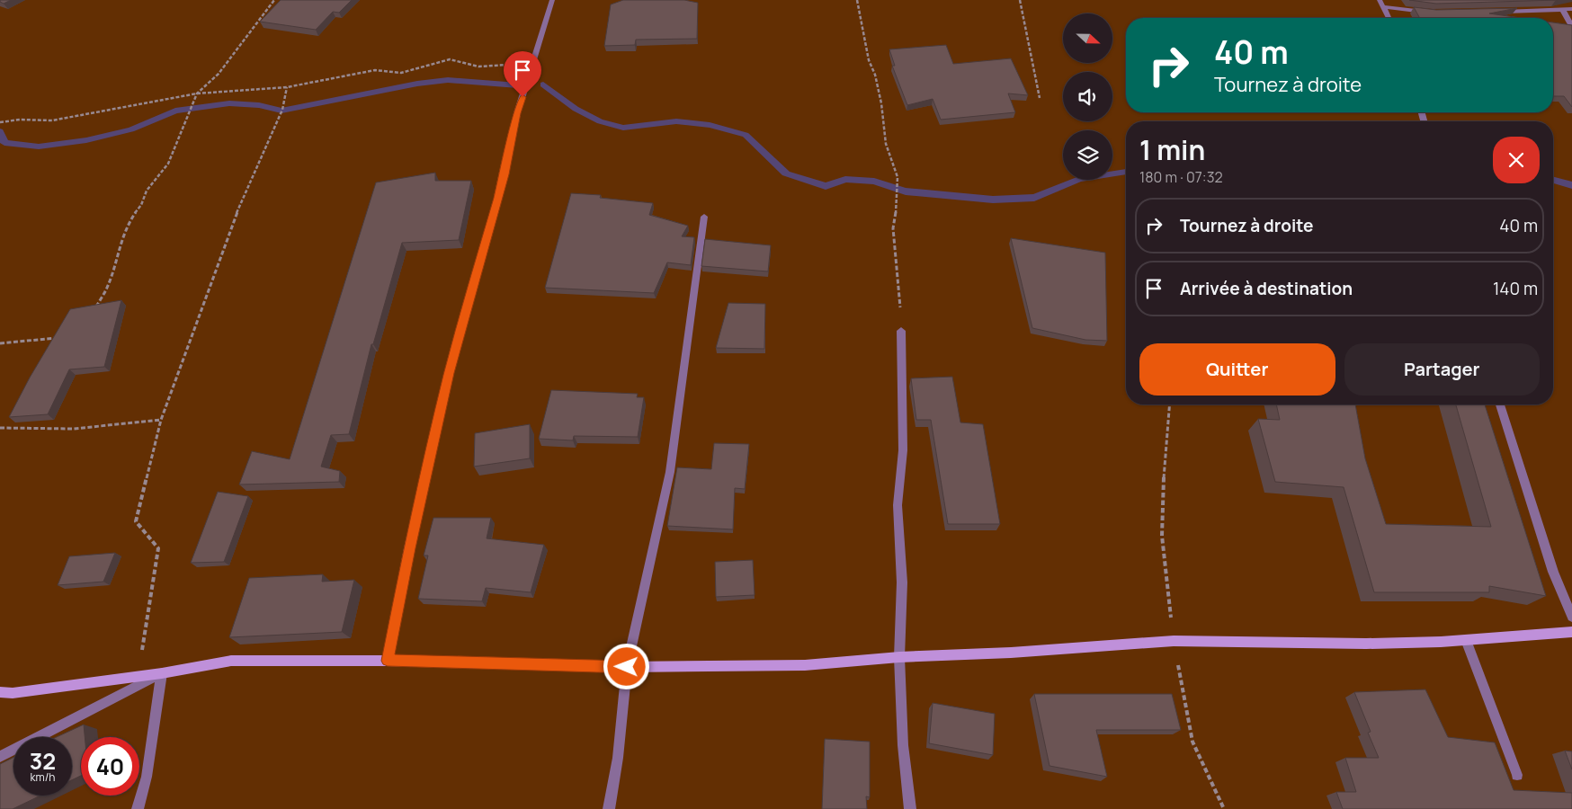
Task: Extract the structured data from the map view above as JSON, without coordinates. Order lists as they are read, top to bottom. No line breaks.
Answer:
{"north":"right","page":{"turn":["40 m","Tournez à droite"],"heading":["1 min","180 m · 07:32"],"list":[{"name":"Tournez à droite","value":"40 m"},{"name":"Arrivée à destination","value":"140 m"}],"buttons":["Quitter","Partager"],"speed":"32 km/h","limit":"40"}}
